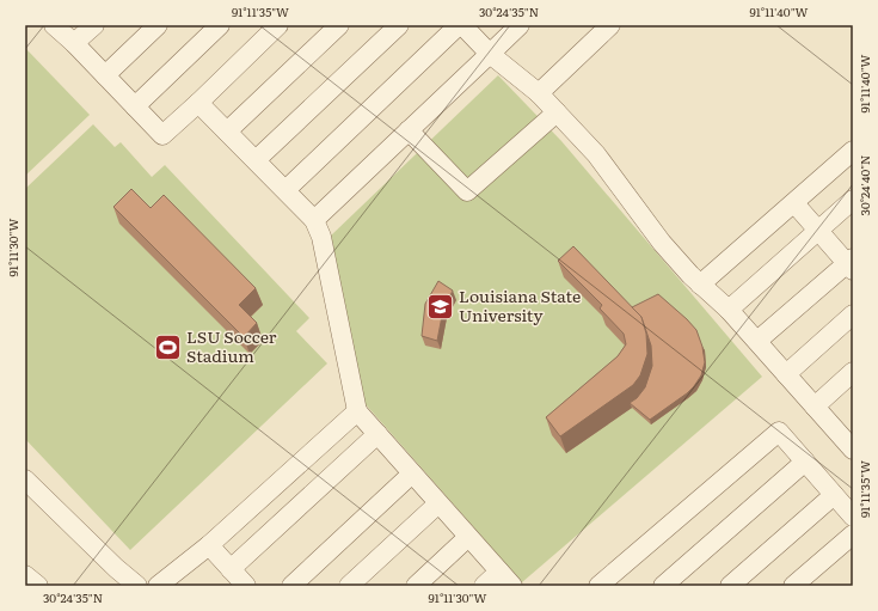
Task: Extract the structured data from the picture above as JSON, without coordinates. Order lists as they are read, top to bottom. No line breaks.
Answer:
{"places":{"school or university":["Louisiana State University"],"sports":["LSU Soccer Stadium"]},"coordinates":["91°11'35\"W","30°24'35\"N","91°11'40\"W","30°24'40\"N","91°11'30\"W"]}
